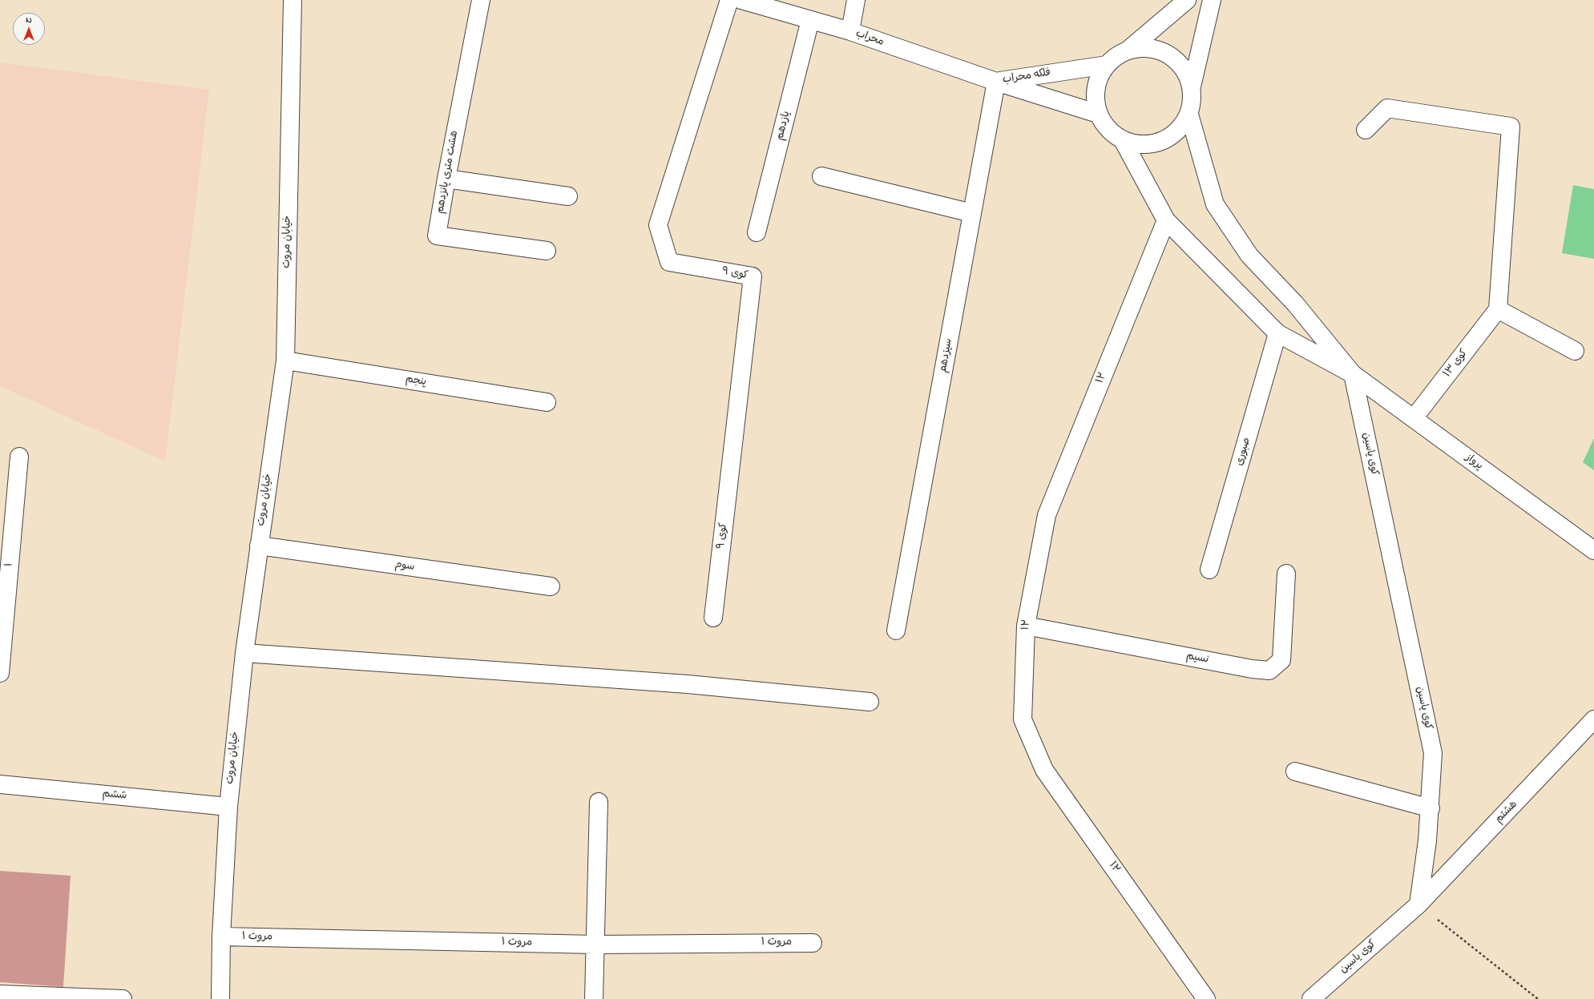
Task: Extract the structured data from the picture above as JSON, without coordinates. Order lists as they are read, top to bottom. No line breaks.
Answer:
{"streets":{"street":["محراب","فلکه محراب","یازدهم","هشت متری پانزدهم","خیابان مروت","کوی ۹","سیزدهم","کوی ۱۳","۱۲","پنجم","صبوری","کوی یاسین","پرواز","۱","سوم","نسیم","ششم","هشتم","مروت ۱"]},"crossings":[["محراب","فلکه محراب"],["محراب","یازدهم"],["محراب","سیزدهم"],["فلکه محراب","سیزدهم"],["خیابان مروت","پنجم"],["خیابان مروت","سوم"],["خیابان مروت","ششم"],["خیابان مروت","مروت ۱"],["کوی ۱۳","پرواز"],["۱۲","نسیم"],["کوی یاسین","پرواز"],["کوی یاسین","هشتم"]],"north":"top"}
